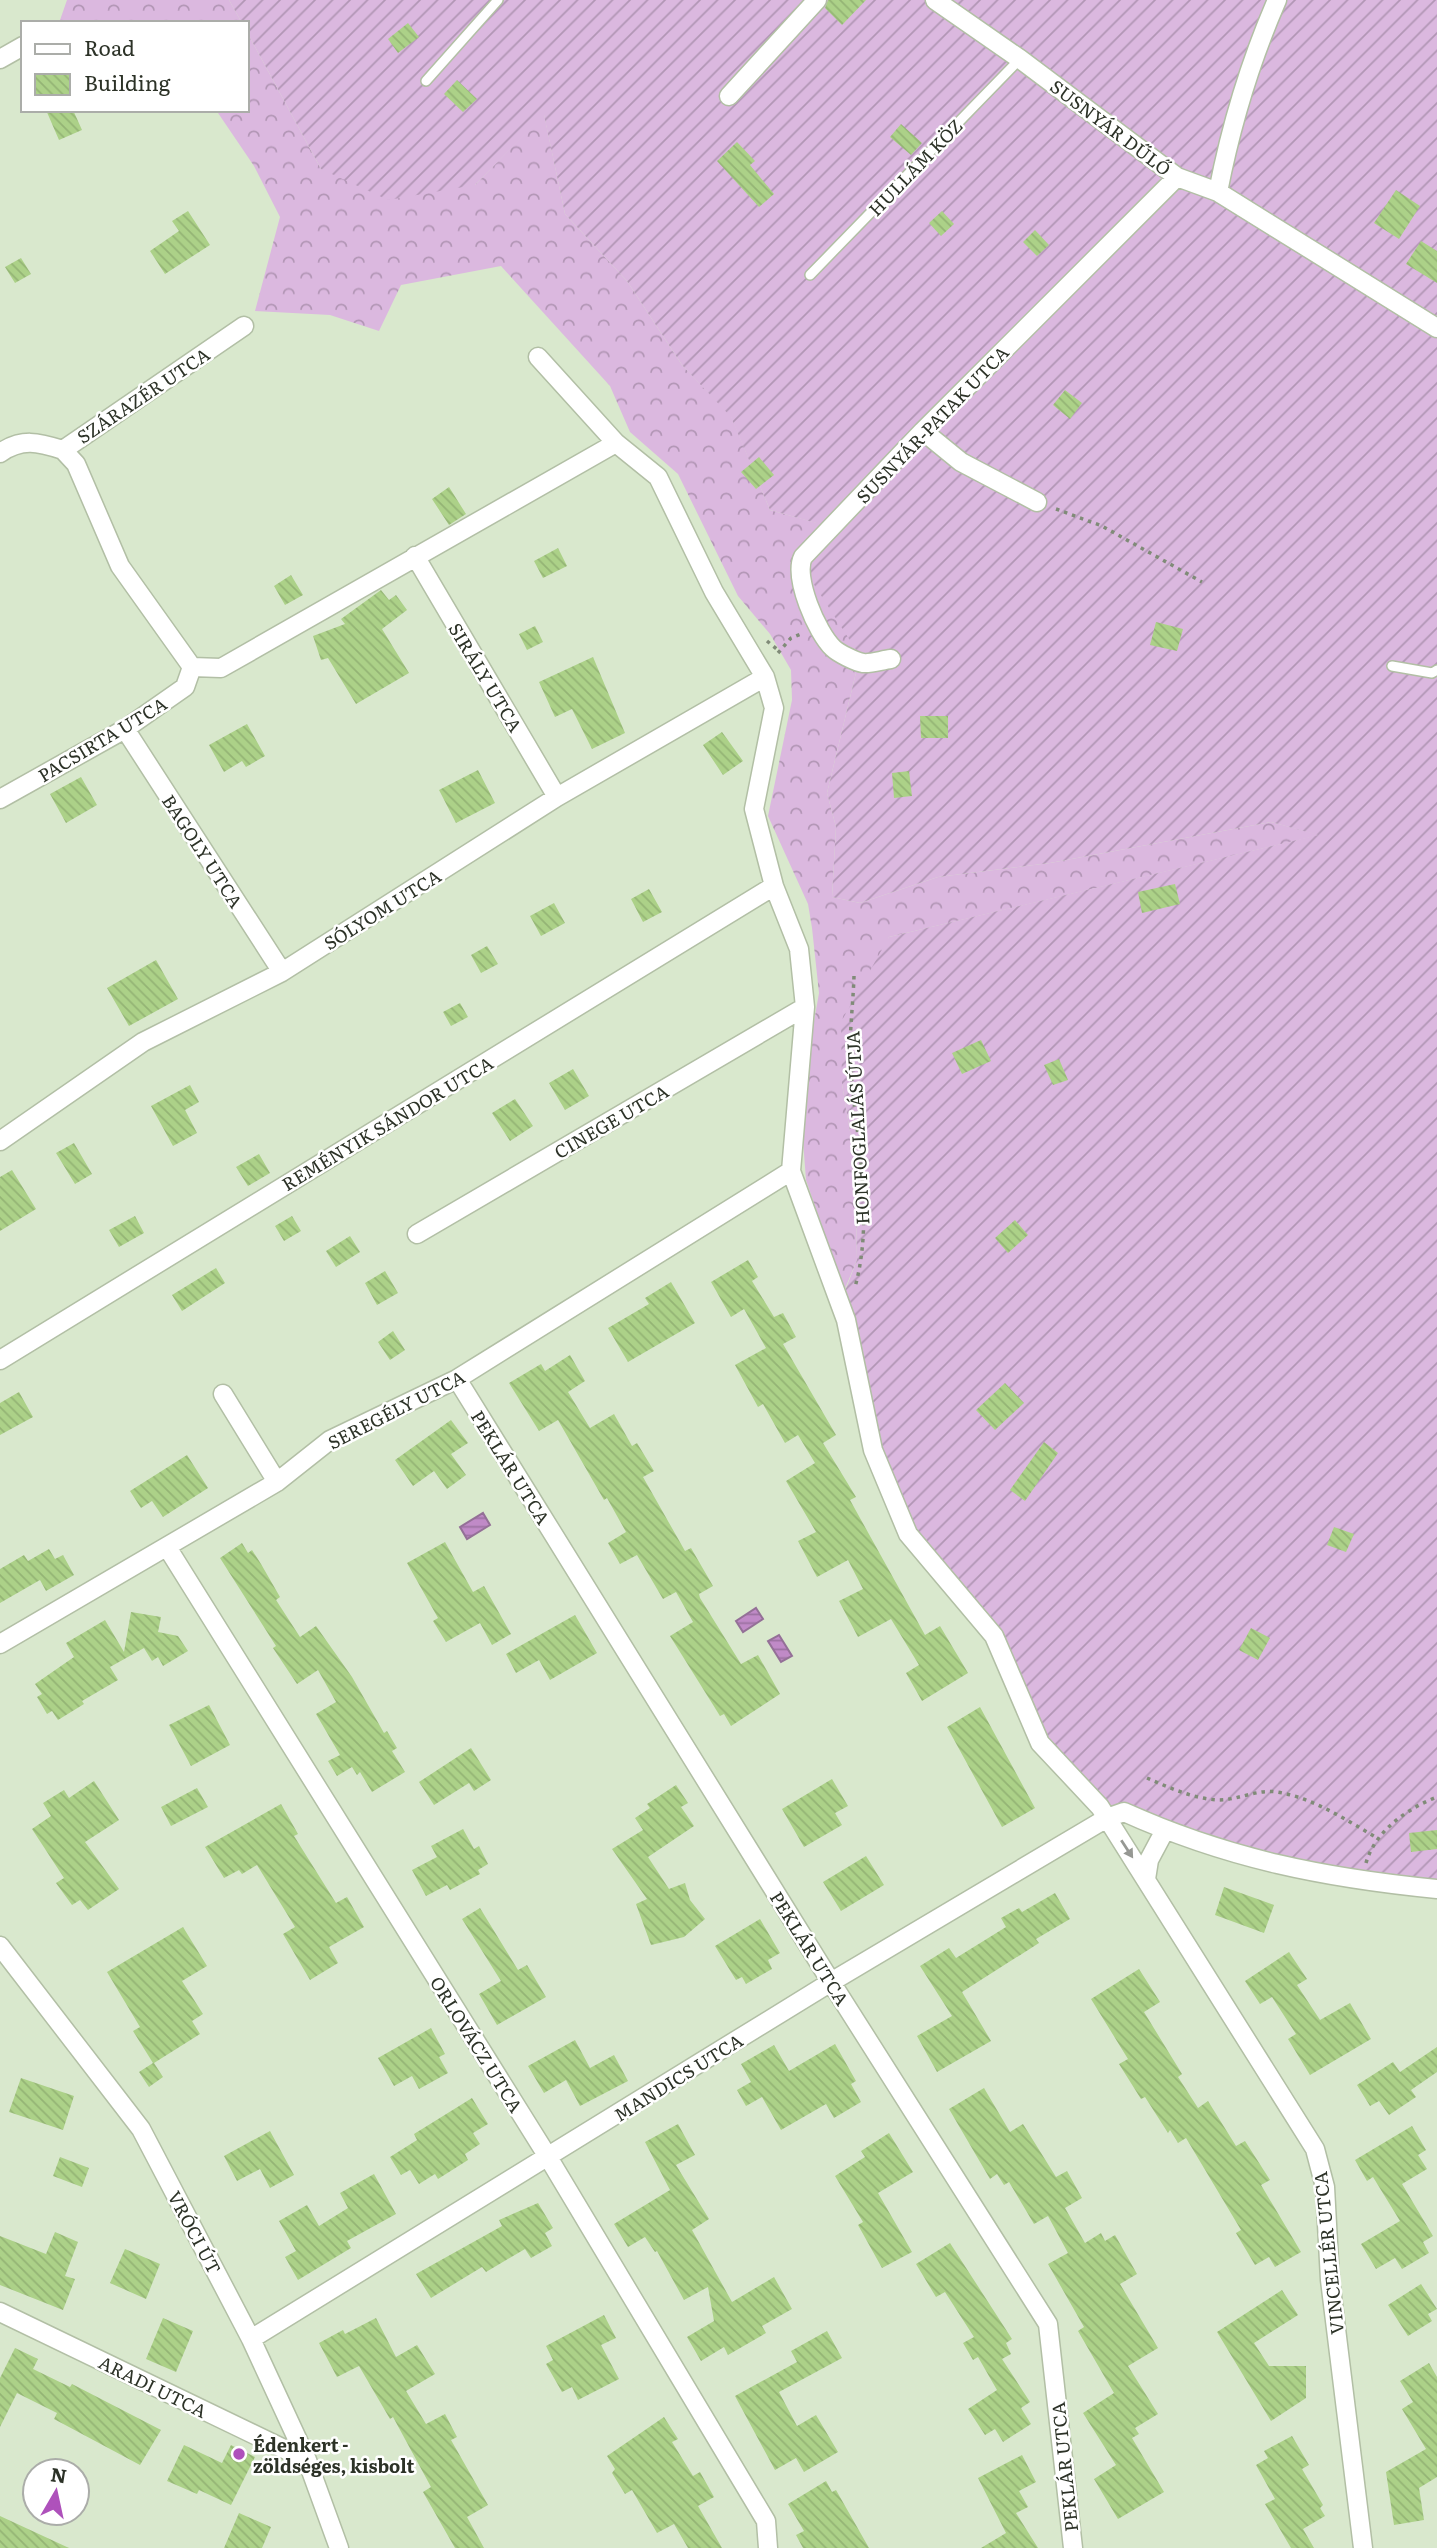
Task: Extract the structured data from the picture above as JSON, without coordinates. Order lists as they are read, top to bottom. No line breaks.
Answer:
{"streets":{"street":["SUSNYÁR DŰLŐ","SZÁRAZÉR UTCA","SUSNYÁR-PATAK UTCA","SIRÁLY UTCA","PACSIRTA UTCA","BAGOLY UTCA","SÓLYOM UTCA","CINEGE UTCA","REMÉNYIK SÁNDOR UTCA","SEREGÉLY UTCA","PEKLÁR UTCA","ORLOVÁCZ UTCA","MANDICS UTCA","VRÓCI ÚT","VINCELLÉR UTCA","ARADI UTCA"],"lane":["HULLÁM KÖZ"],"path":["HONFOGLALÁS ÚTJA"]},"crossings":[["SUSNYÁR DŰLŐ","HULLÁM KÖZ"],["SUSNYÁR DŰLŐ","SUSNYÁR-PATAK UTCA"],["SIRÁLY UTCA","SÓLYOM UTCA"],["PACSIRTA UTCA","BAGOLY UTCA"],["BAGOLY UTCA","SÓLYOM UTCA"],["SEREGÉLY UTCA","PEKLÁR UTCA"],["SEREGÉLY UTCA","ORLOVÁCZ UTCA"],["PEKLÁR UTCA","MANDICS UTCA"],["ORLOVÁCZ UTCA","MANDICS UTCA"],["MANDICS UTCA","VRÓCI ÚT"],["MANDICS UTCA","VINCELLÉR UTCA"],["VRÓCI ÚT","ARADI UTCA"]],"places":["Édenkert - zöldséges, kisbolt"],"legend":["Road","Building"],"north":"top"}
